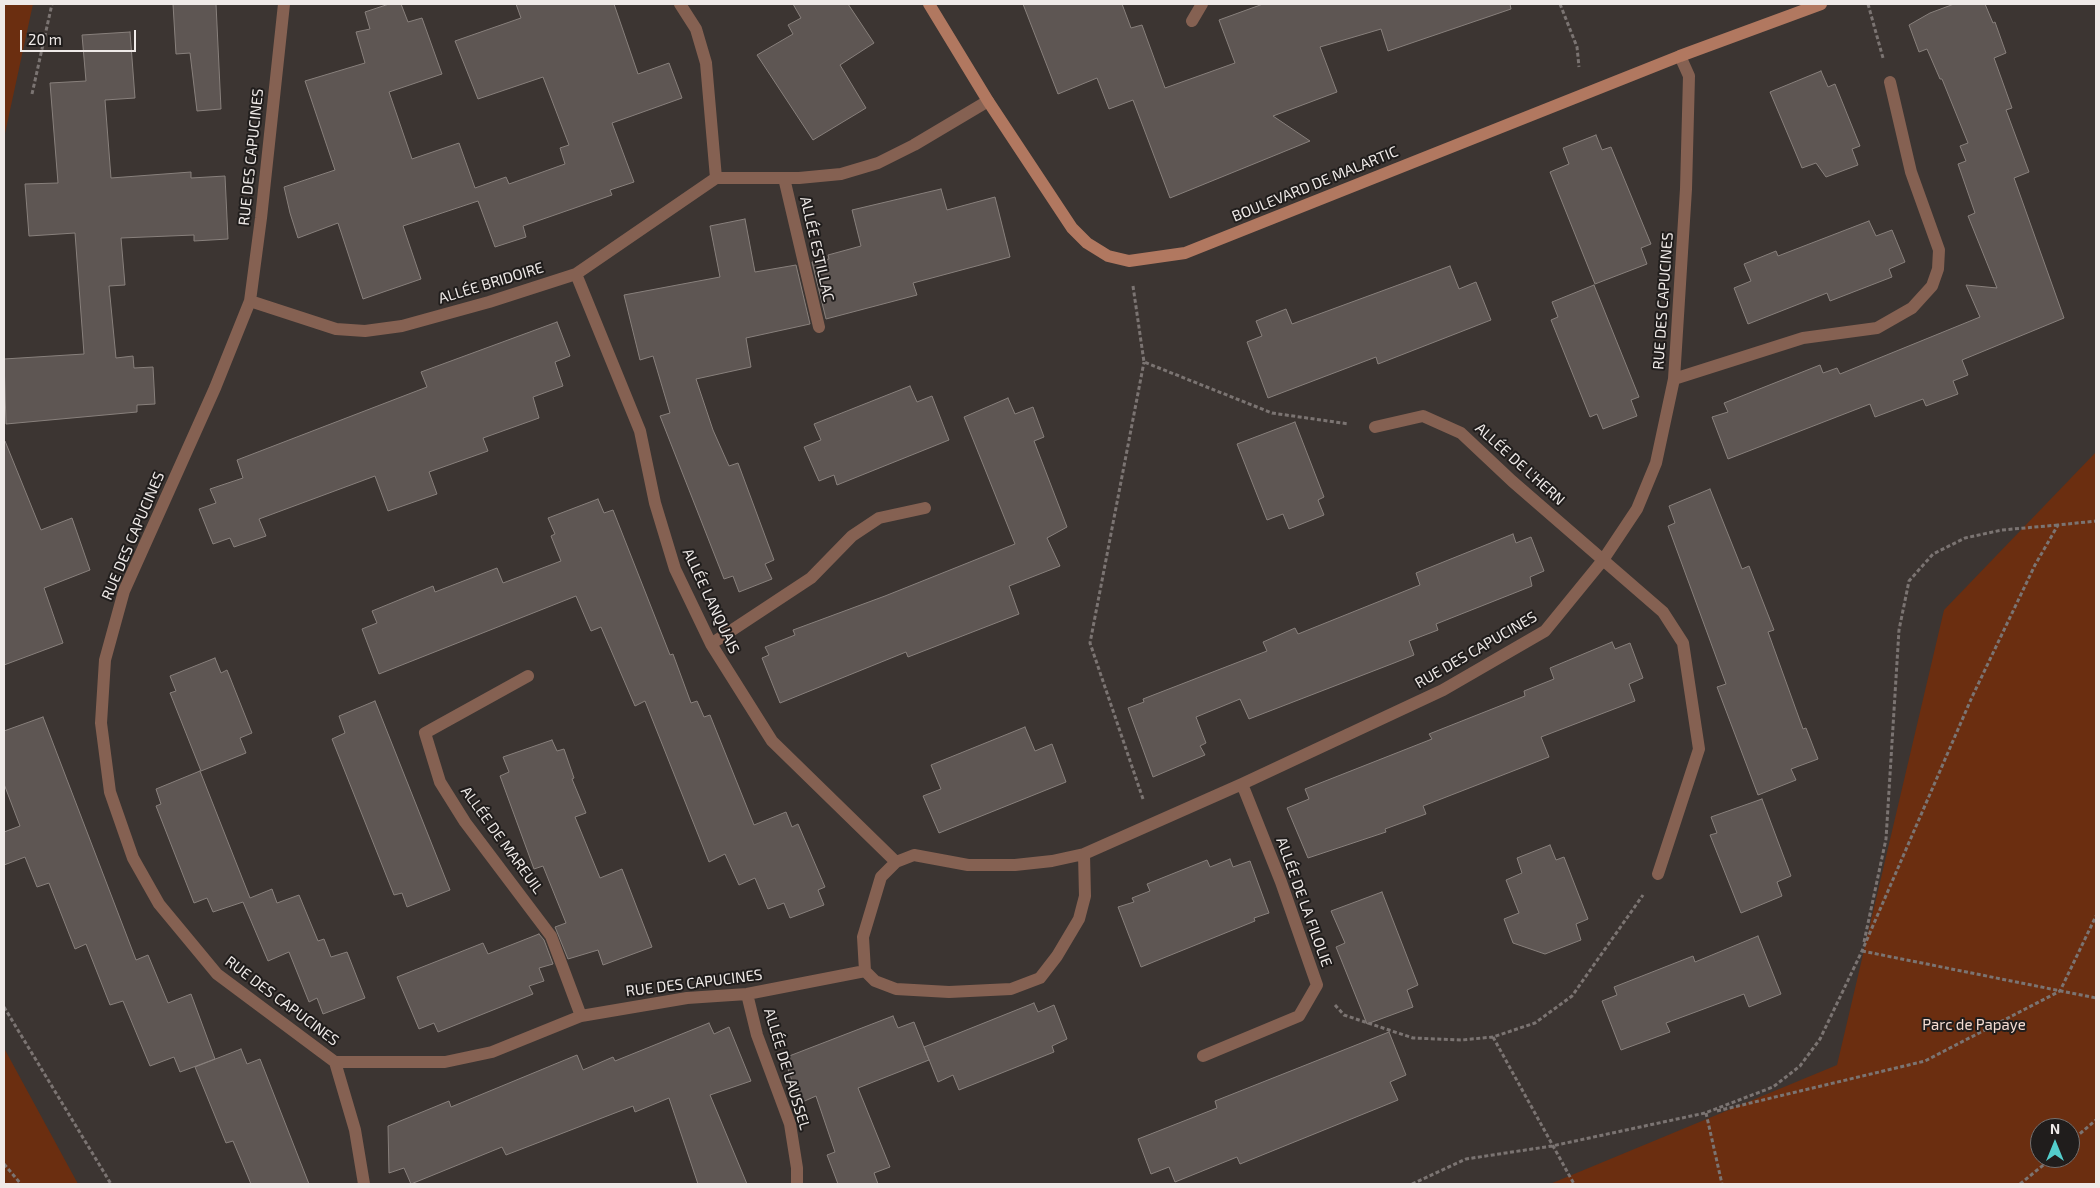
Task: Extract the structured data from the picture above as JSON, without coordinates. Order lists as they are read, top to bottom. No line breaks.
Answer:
{"streets":{"street":["RUE DES CAPUCINES","BOULEVARD DE MALARTIC","ALLÉE ESTILLAC","ALLÉE BRIDOIRE","ALLÉE DE L'HERN","ALLÉE LANQUAIS","ALLÉE DE MAREUIL","ALLÉE DE LA FILOLIE","ALLÉE DE LAUSSEL"]},"crossings":[["RUE DES CAPUCINES","BOULEVARD DE MALARTIC"],["RUE DES CAPUCINES","ALLÉE BRIDOIRE"],["RUE DES CAPUCINES","ALLÉE DE L'HERN"],["RUE DES CAPUCINES","ALLÉE LANQUAIS"],["RUE DES CAPUCINES","ALLÉE DE MAREUIL"],["RUE DES CAPUCINES","ALLÉE DE LA FILOLIE"],["RUE DES CAPUCINES","ALLÉE DE LAUSSEL"],["ALLÉE BRIDOIRE","ALLÉE LANQUAIS"]],"parks":["Parc de Papaye"],"scale_bar":"20 m","north":"top"}
